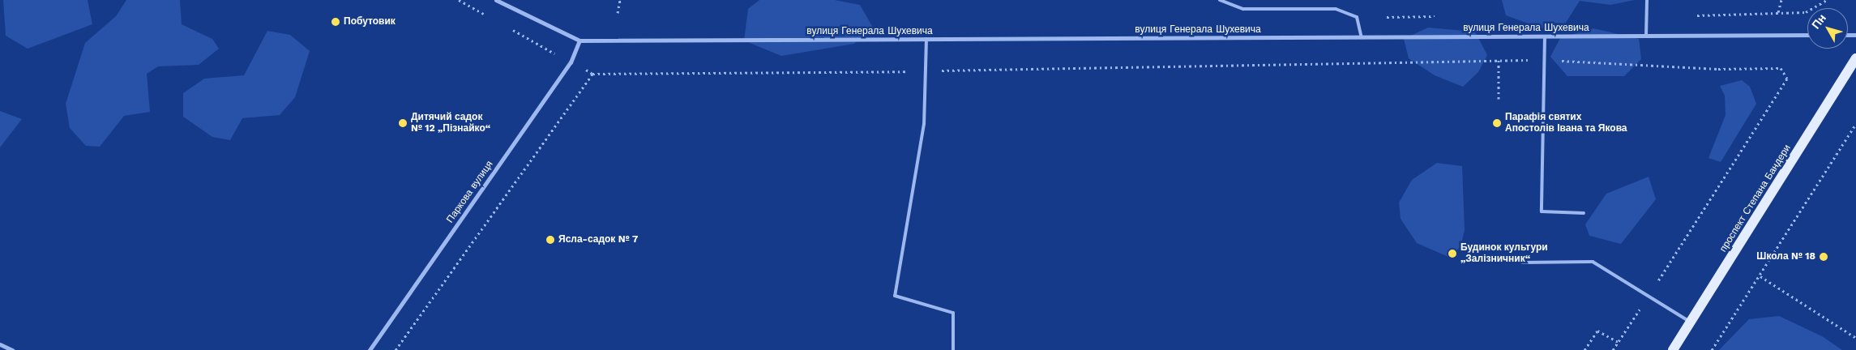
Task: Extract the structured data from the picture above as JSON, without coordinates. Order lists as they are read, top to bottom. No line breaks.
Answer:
{"streets":{"main road":["проспект Степана Бандери"],"street":["вулиця Генерала Шухевича","Паркова вулиця"]},"crossings":[["вулиця Генерала Шухевича","Паркова вулиця"]],"places":["Побутовик","Дитячий садок № 12 „Пізнайко“","Парафія святих Апостолів Івана та Якова","Ясла-садок № 7","Будинок культури „Залізничник“","Школа № 18"],"north":"top left"}
